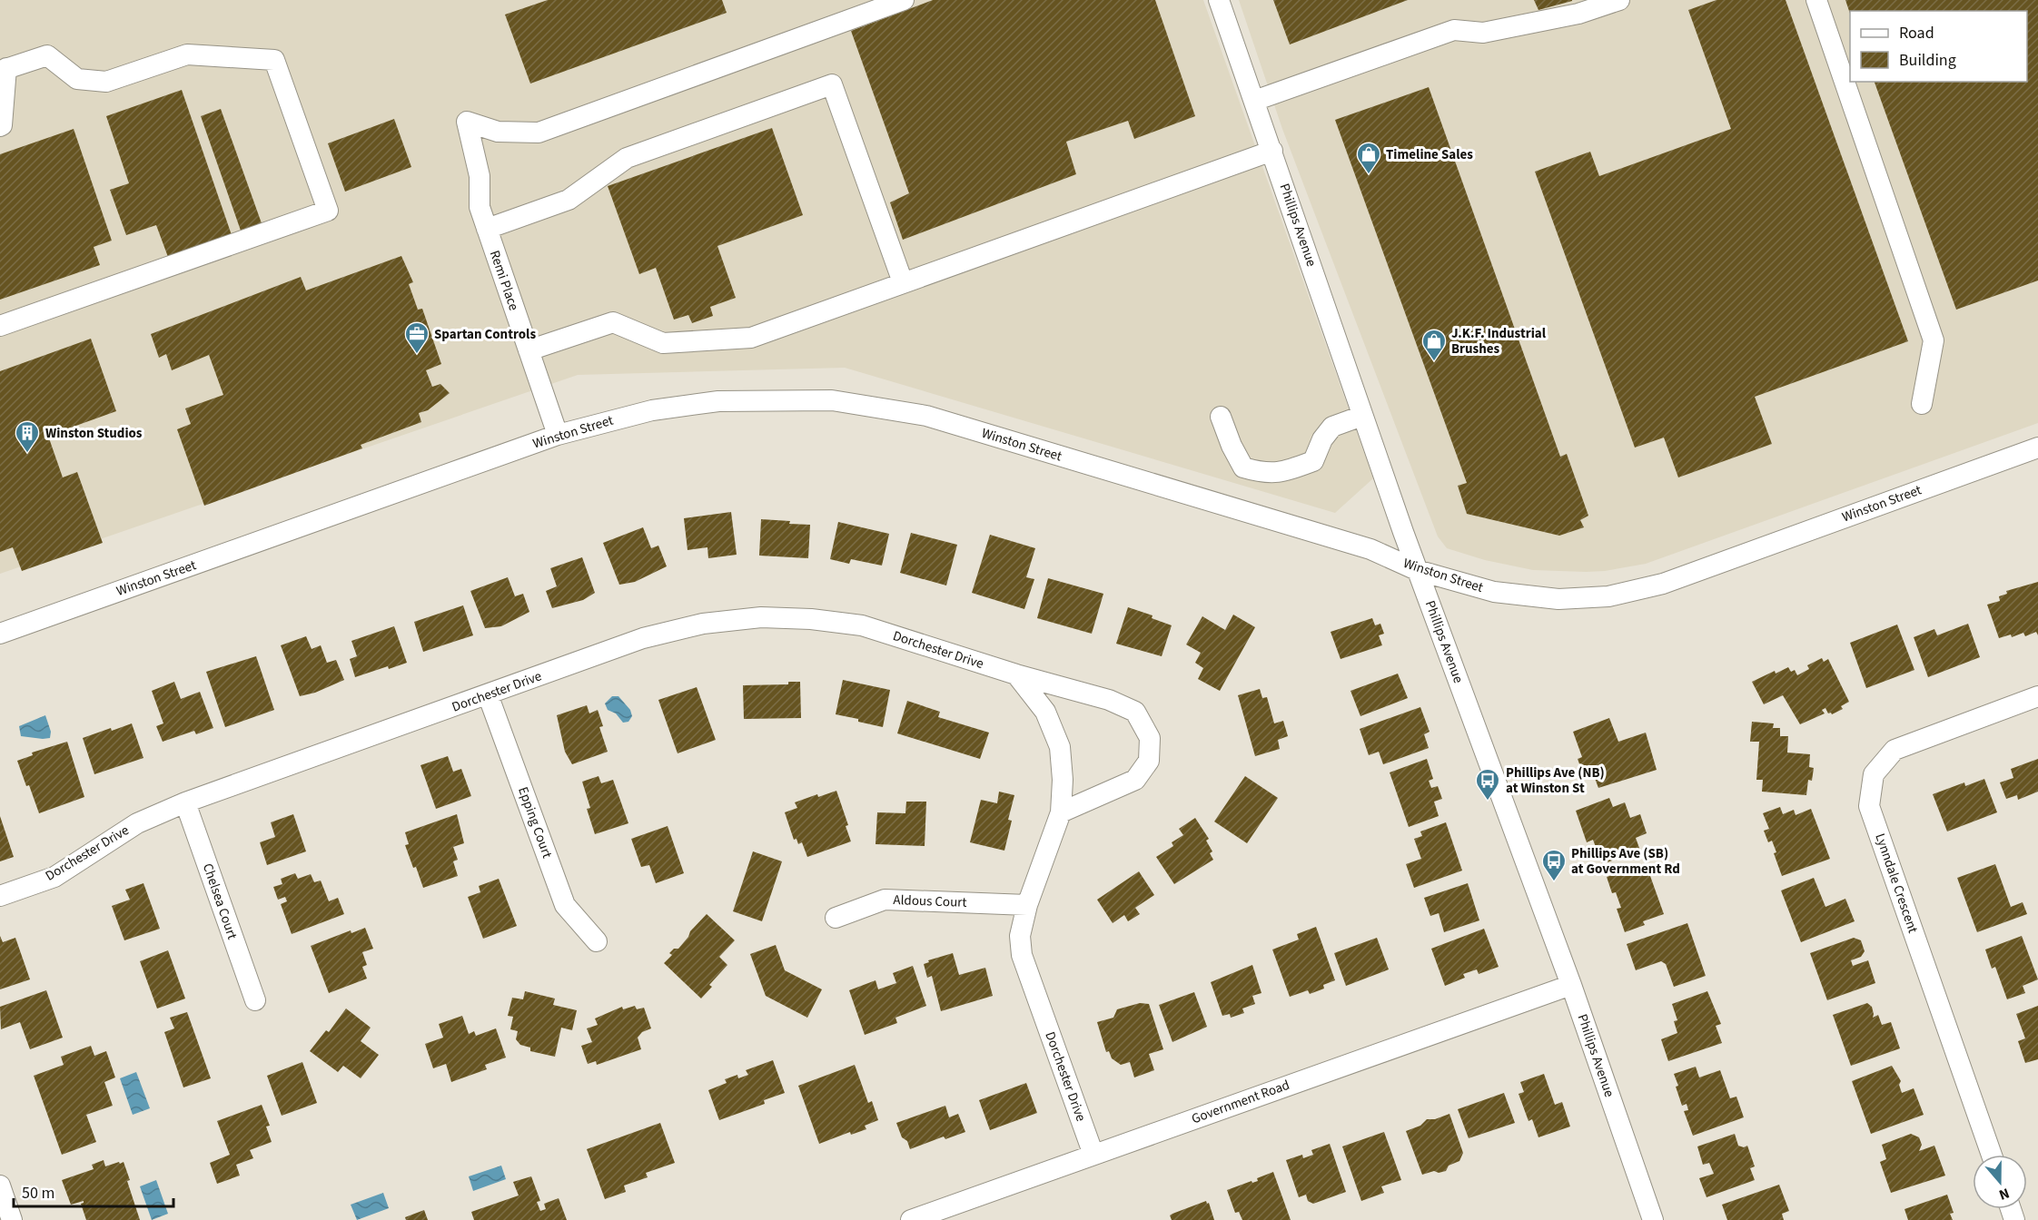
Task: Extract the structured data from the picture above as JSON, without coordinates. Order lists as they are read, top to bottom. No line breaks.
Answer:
{"streets":{"street":["Phillips Avenue","Remi Place","Winston Street","Dorchester Drive","Epping Court","Lynndale Crescent","Chelsea Court","Aldous Court","Government Road"]},"crossings":[["Phillips Avenue","Winston Street"],["Phillips Avenue","Government Road"],["Remi Place","Winston Street"],["Dorchester Drive","Epping Court"],["Dorchester Drive","Chelsea Court"],["Dorchester Drive","Aldous Court"],["Dorchester Drive","Government Road"]],"places":{"shop":["Timeline Sales","J.K.F. Industrial Brushes"],"office":["Spartan Controls"],"building":["Winston Studios"],"bus stop":["Phillips Ave (NB) at Winston St","Phillips Ave (SB) at Government Rd"]},"legend":["Road","Building"],"scale_bar":"50 m","north":"bottom"}
